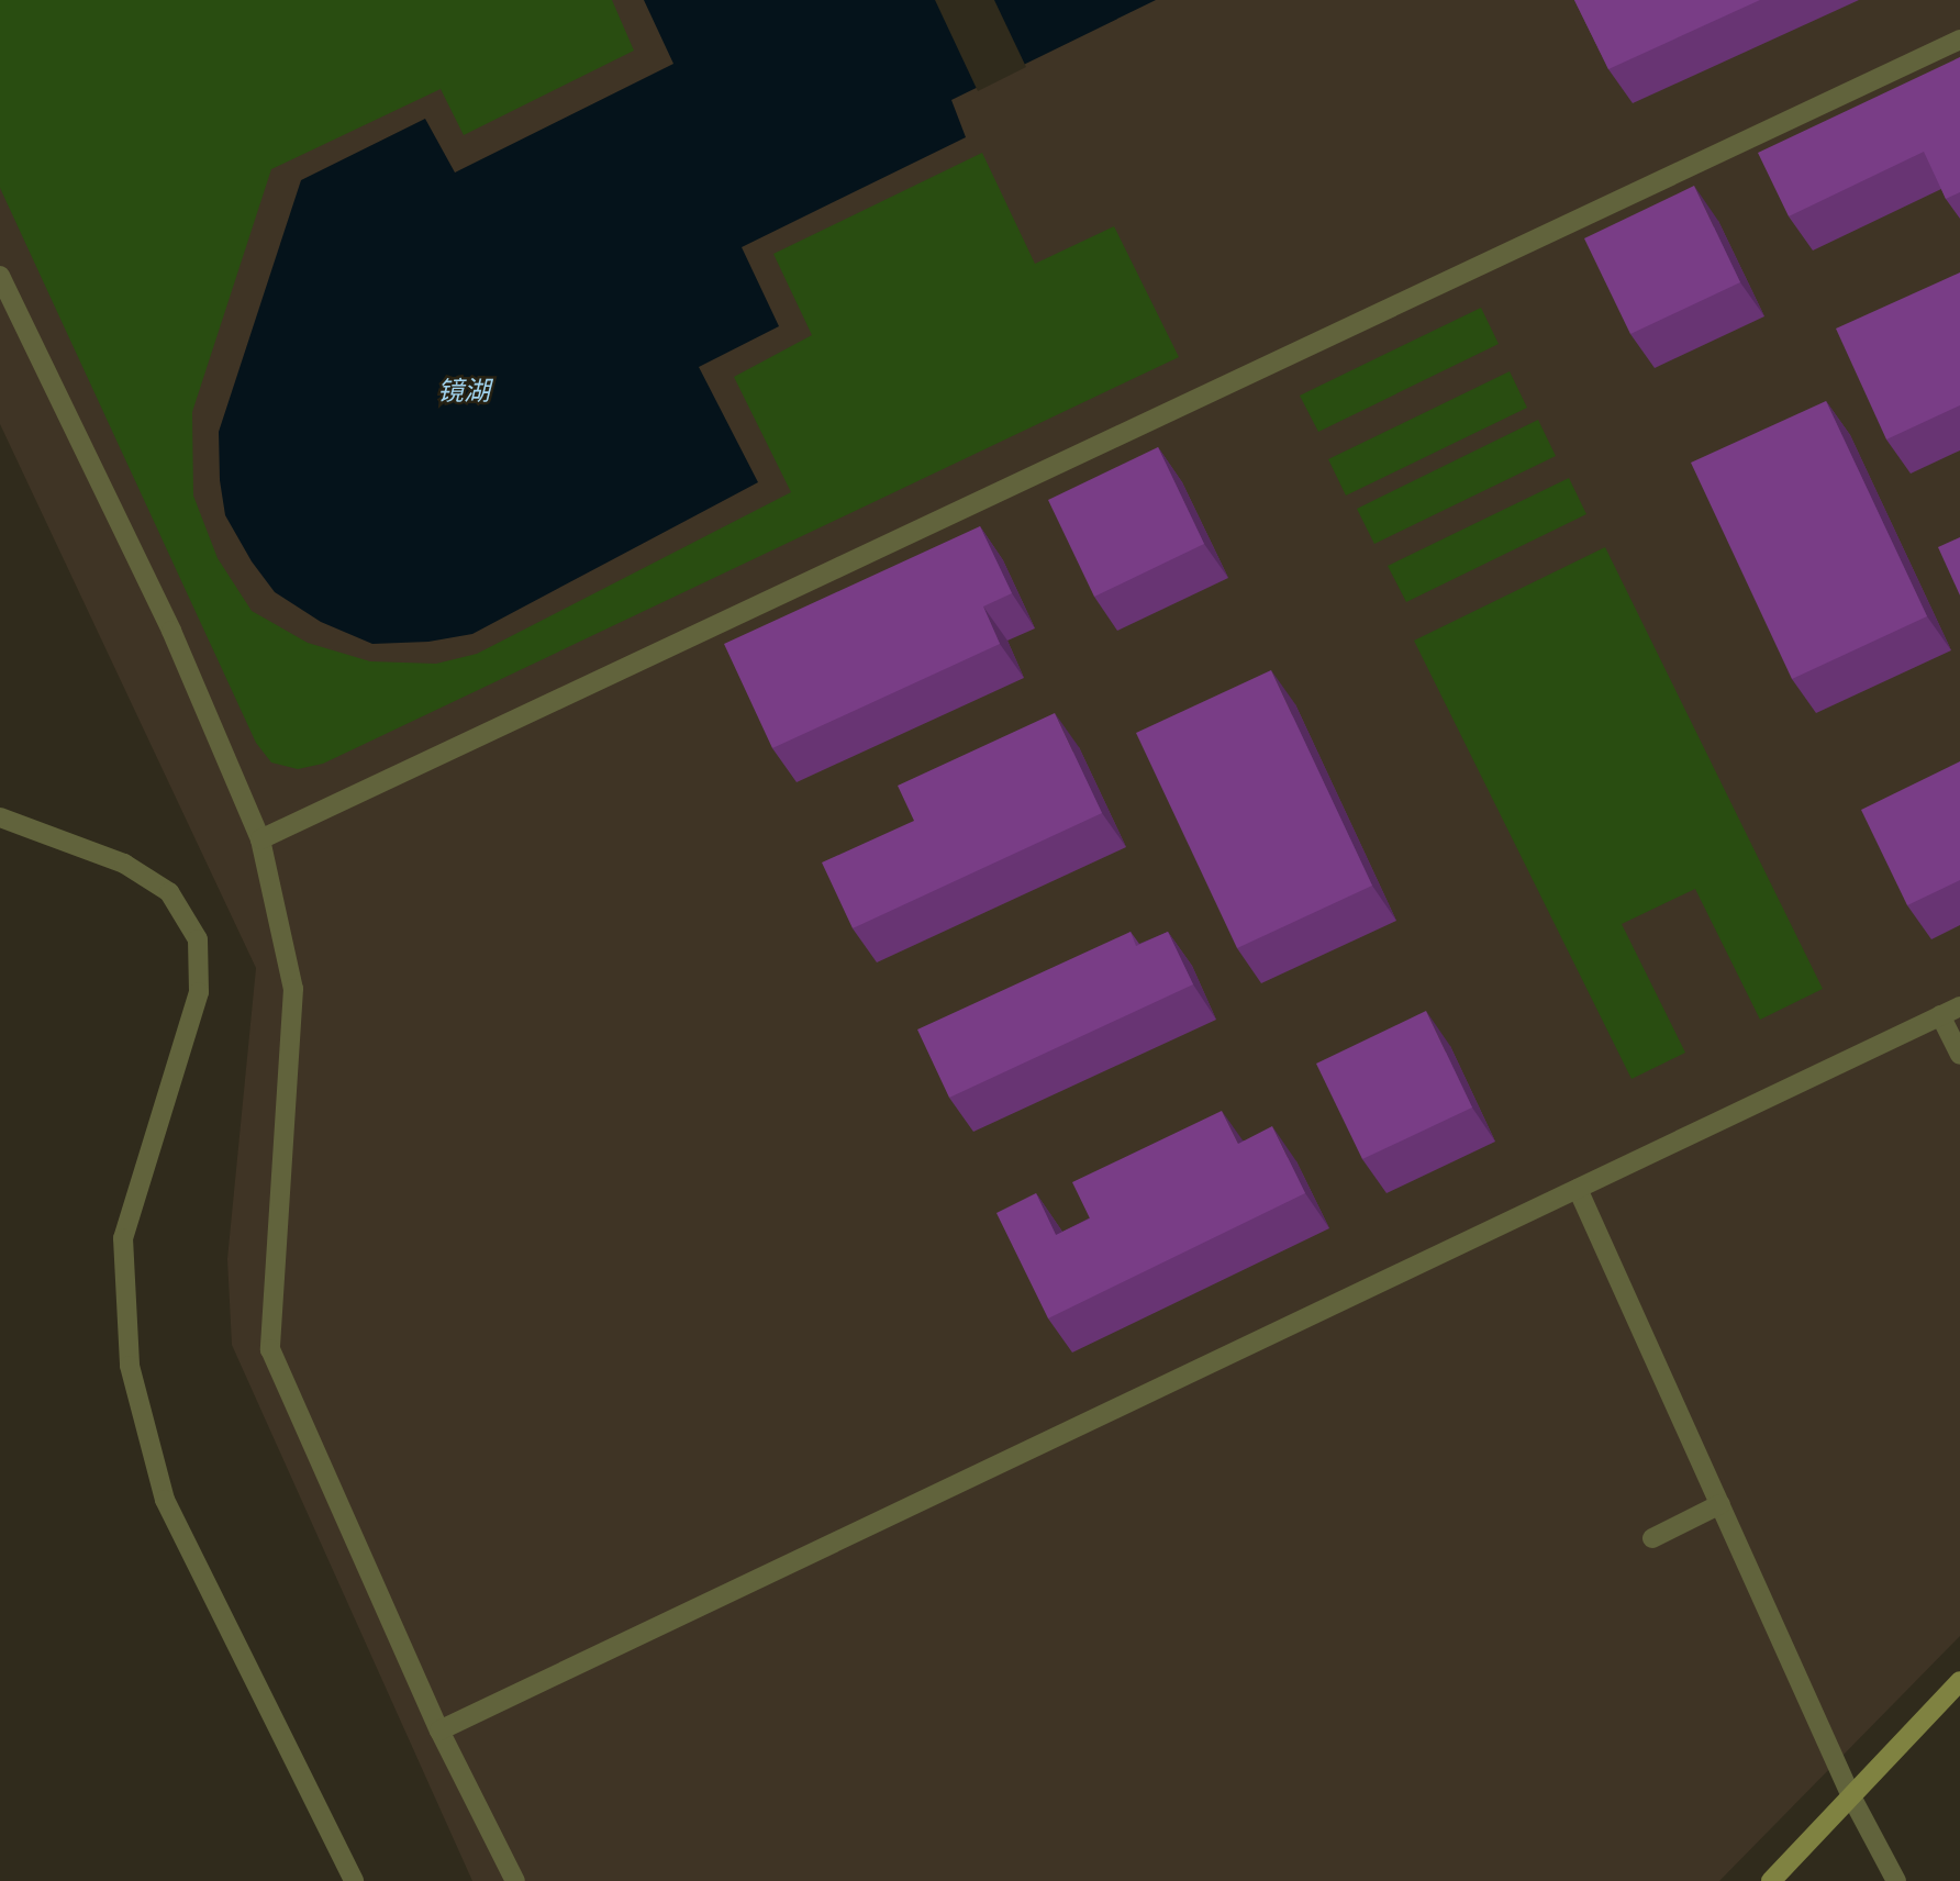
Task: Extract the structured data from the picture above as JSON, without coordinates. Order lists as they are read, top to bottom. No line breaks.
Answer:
{"water":["镜湖"]}
